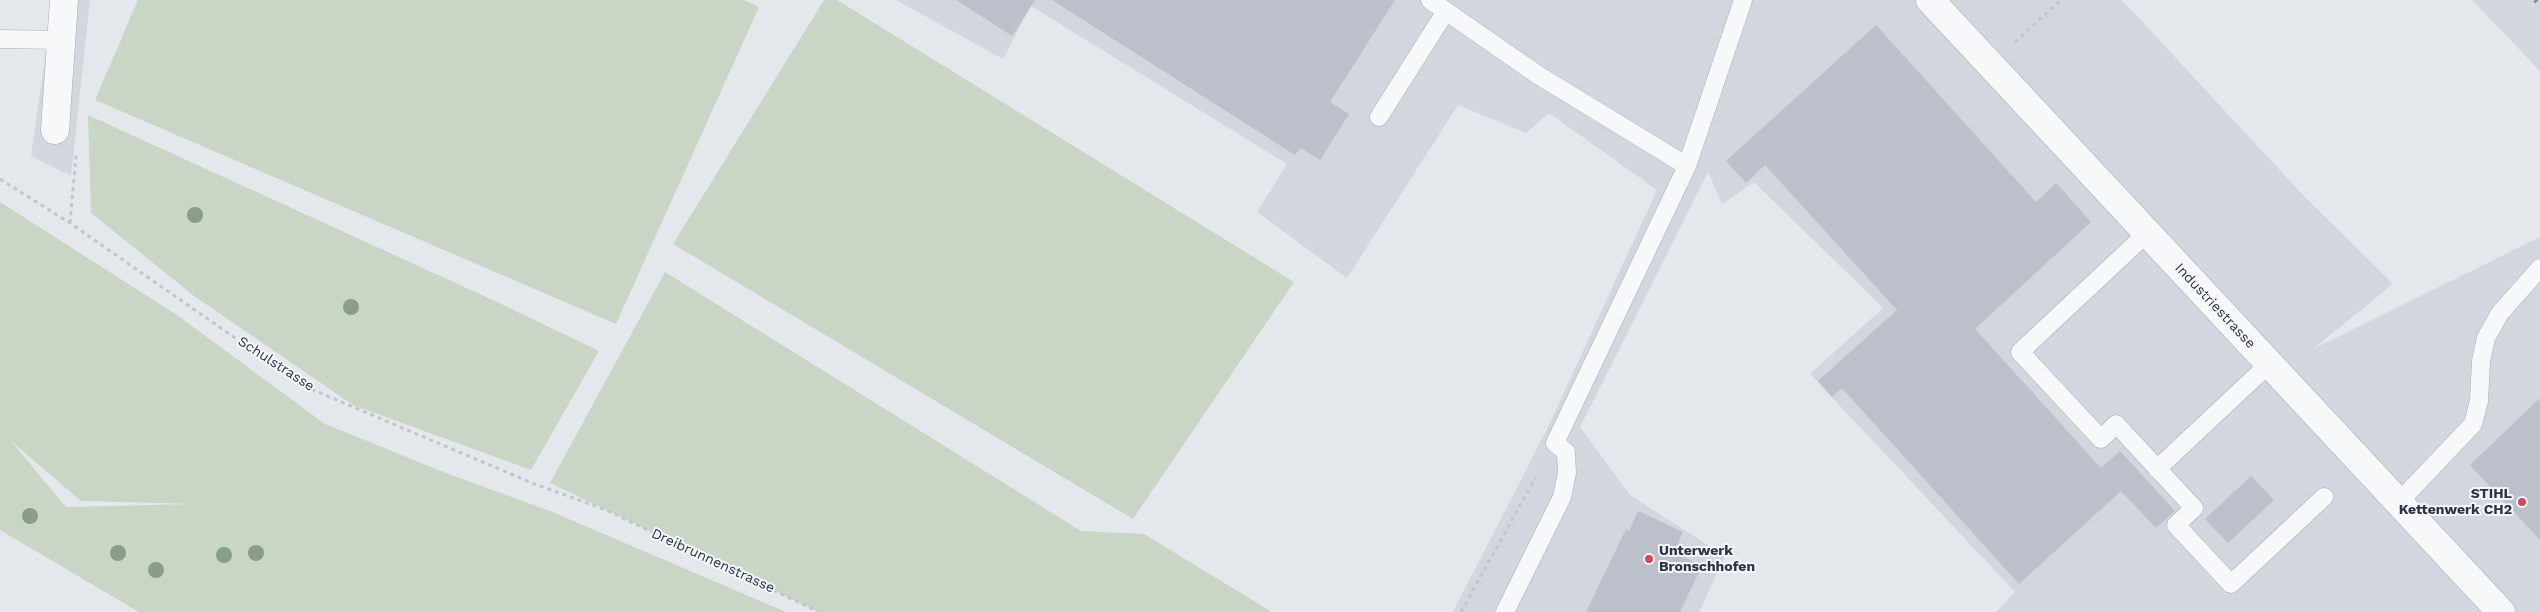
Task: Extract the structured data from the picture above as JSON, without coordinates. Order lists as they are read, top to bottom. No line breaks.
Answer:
{"streets":{"street":["Industriestrasse"],"path":["Schulstrasse","Dreibrunnenstrasse"]},"crossings":[["Schulstrasse","Dreibrunnenstrasse"]],"places":["STIHL Kettenwerk CH2","Unterwerk Bronschhofen"]}
